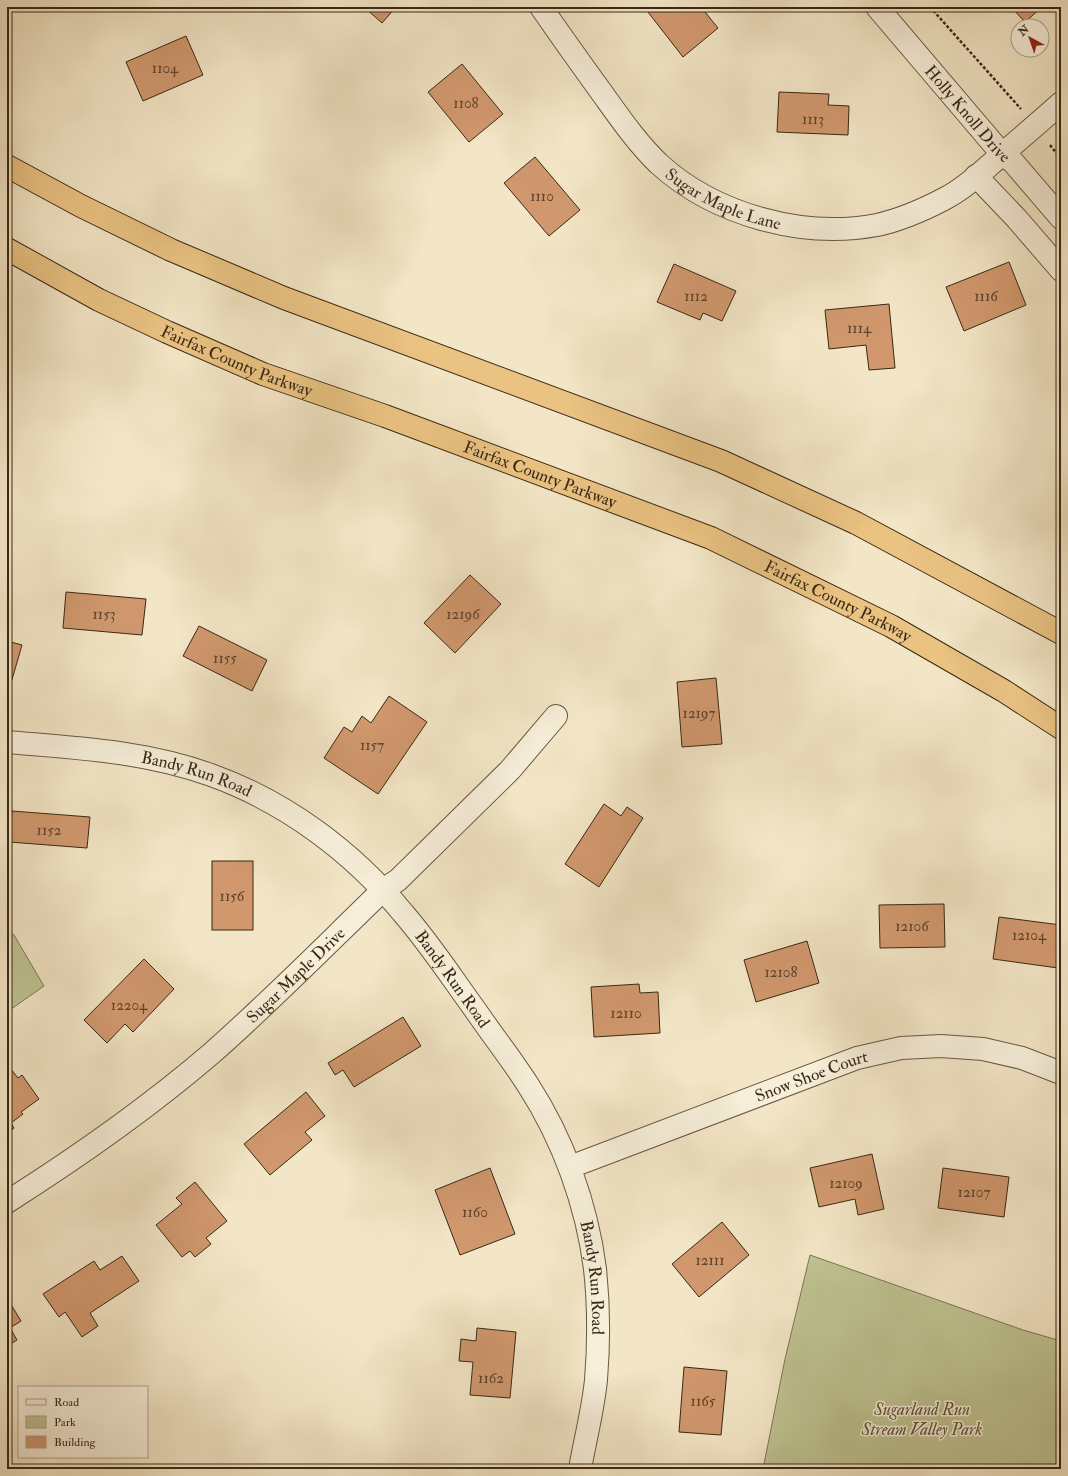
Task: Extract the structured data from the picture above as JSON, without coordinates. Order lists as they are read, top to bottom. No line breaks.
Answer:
{"streets":{"highway":["Fairfax County Parkway"],"street":["Holly Knoll Drive","Sugar Maple Lane","Bandy Run Road","Sugar Maple Drive","Snow Shoe Court"]},"crossings":[["Holly Knoll Drive","Sugar Maple Lane"],["Bandy Run Road","Sugar Maple Drive"],["Bandy Run Road","Snow Shoe Court"]],"parks":["Sugarland Run Stream Valley Park"],"house_numbers":["1104","1108","1113","1110","1112","1116","1114","1153","12196","1155","12197","1157","1152","1156","12106","12104","12108","12204","12110","12109","12107","1160","12111","1162","1165"],"legend":["Road","Park","Building"],"north":"top left"}
